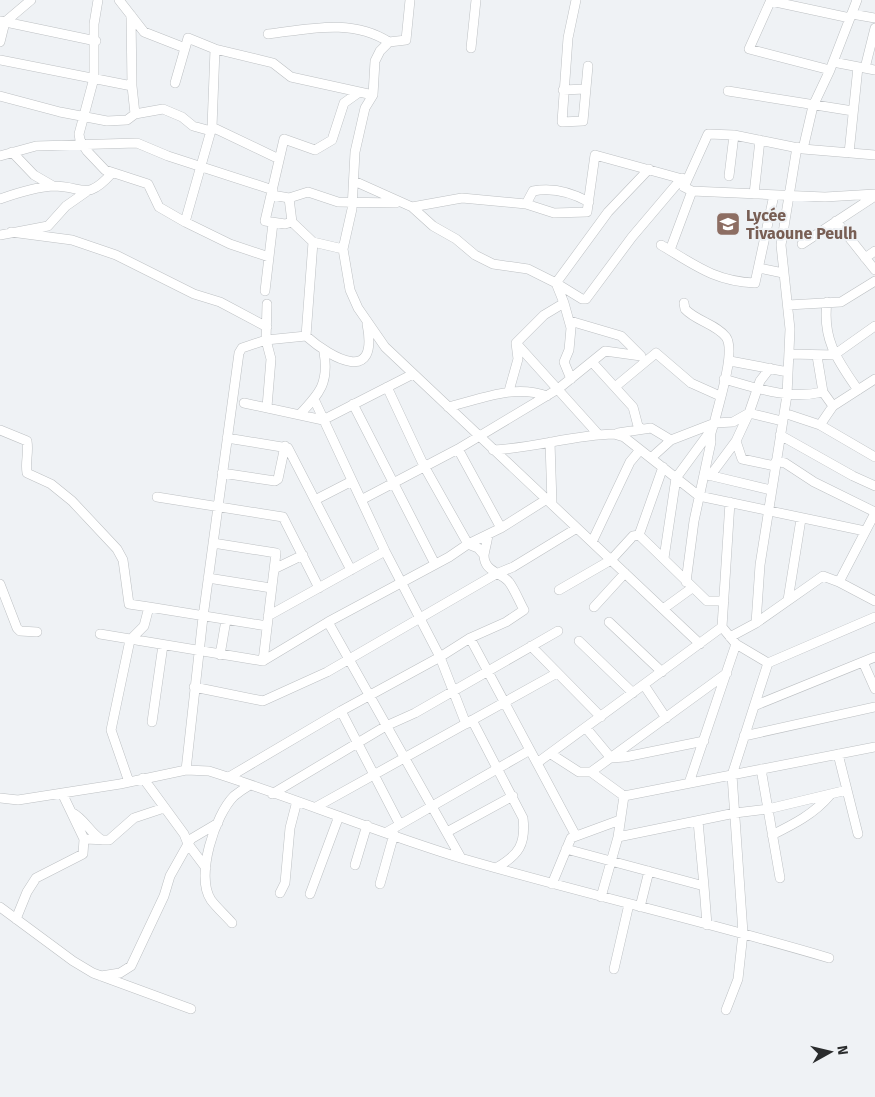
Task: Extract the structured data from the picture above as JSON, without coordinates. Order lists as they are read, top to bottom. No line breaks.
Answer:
{"places":{"school or university":["Lycée Tivaoune Peulh"]},"north":"right"}
